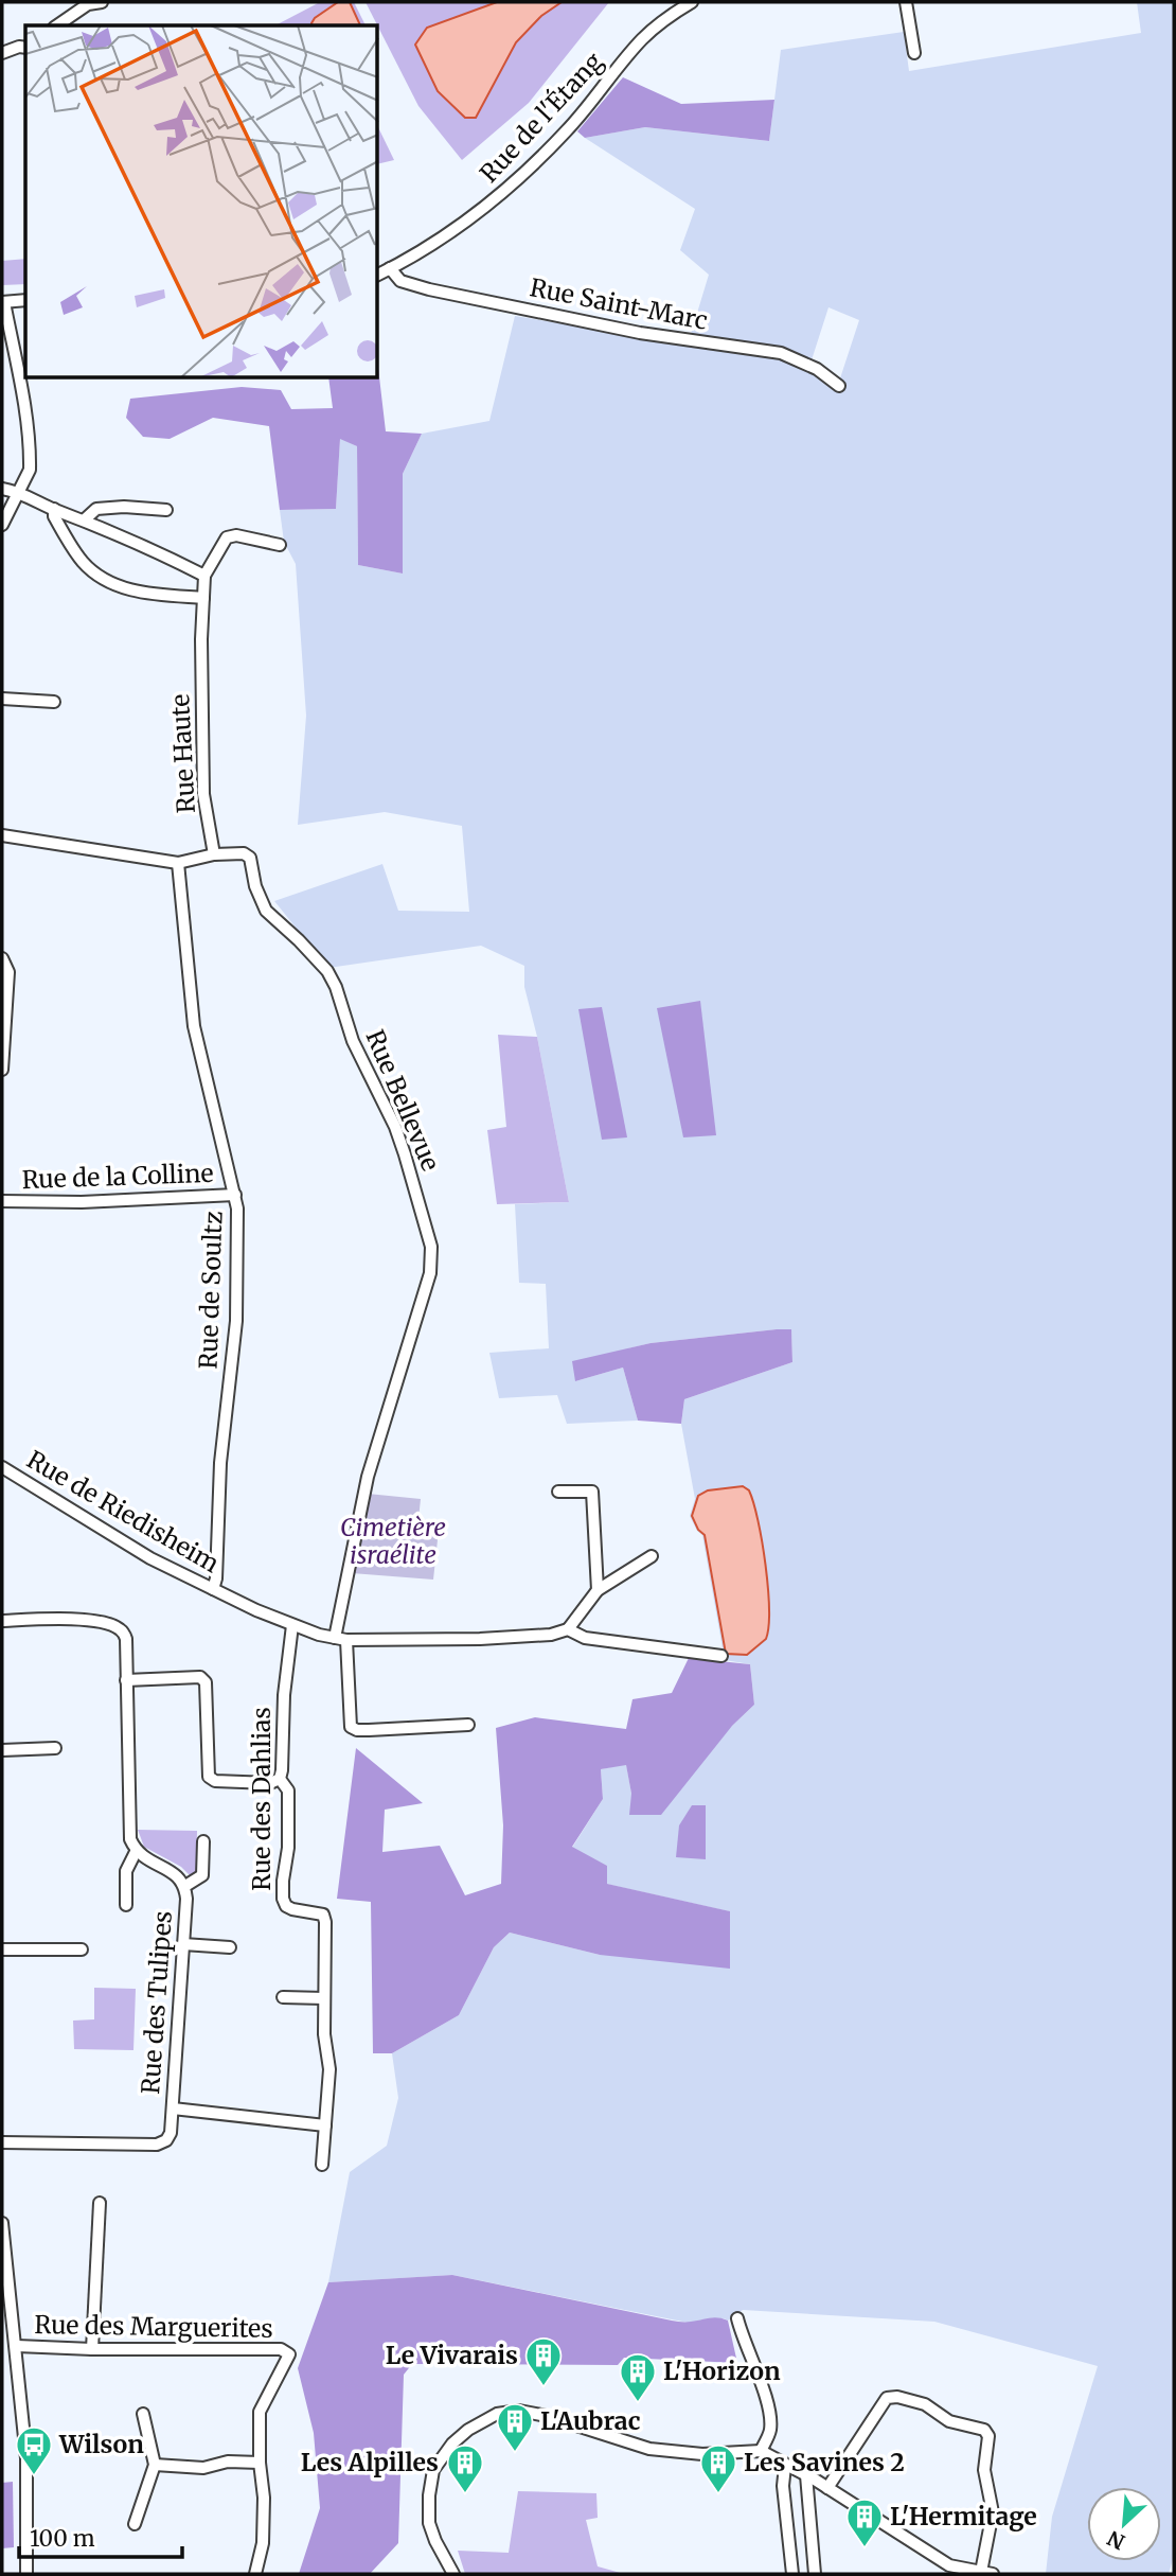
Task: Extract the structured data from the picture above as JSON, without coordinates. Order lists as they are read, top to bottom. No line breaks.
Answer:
{"streets":{"street":["Rue de l'Étang","Rue Saint-Marc","Rue Haute","Rue Bellevue","Rue de la Colline","Rue de Soultz","Rue de Riedisheim","Rue des Dahlias","Rue des Tulipes","Rue des Marguerites"]},"crossings":[["Rue de l'Étang","Rue Saint-Marc"],["Rue Haute","Rue Bellevue"],["Rue Bellevue","Rue de Riedisheim"],["Rue de la Colline","Rue de Soultz"],["Rue de Soultz","Rue de Riedisheim"],["Rue de Riedisheim","Rue des Dahlias"]],"parks":["Cimetière israélite"],"places":{"building":["Le Vivarais","L'Horizon","L'Aubrac","Les Alpilles","Les Savines 2","L'Hermitage"],"bus stop":["Wilson"]},"scale_bar":"100 m","north":"bottom left"}
